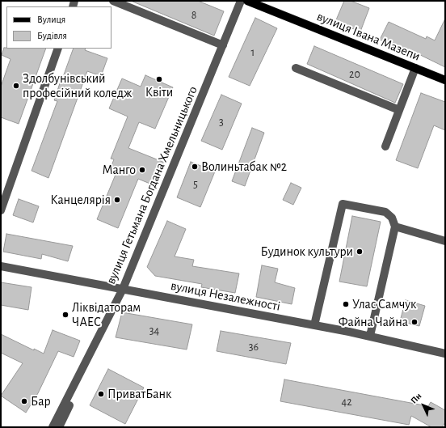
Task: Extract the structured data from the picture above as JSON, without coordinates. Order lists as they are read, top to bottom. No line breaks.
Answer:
{"streets":{"main road":["вулиця Івана Мазепи"],"street":["вулиця Гетьмана Богдана Хмельницького","вулиця Незалежності"]},"crossings":[["вулиця Івана Мазепи","вулиця Гетьмана Богдана Хмельницького"],["вулиця Гетьмана Богдана Хмельницького","вулиця Незалежності"]],"places":["Квіти","Здолбунівський професійний коледж","Волиньтабак №2","Манго","Канцелярiя","Будинок культури","Улас Самчук","Ліквідаторам ЧАЕС","Файна Чайна","ПриватБанк","Бар"],"house_numbers":["8","1","20","3","5","34","36","42"],"legend":["Вулиця","Будівля"],"north":"top left"}
